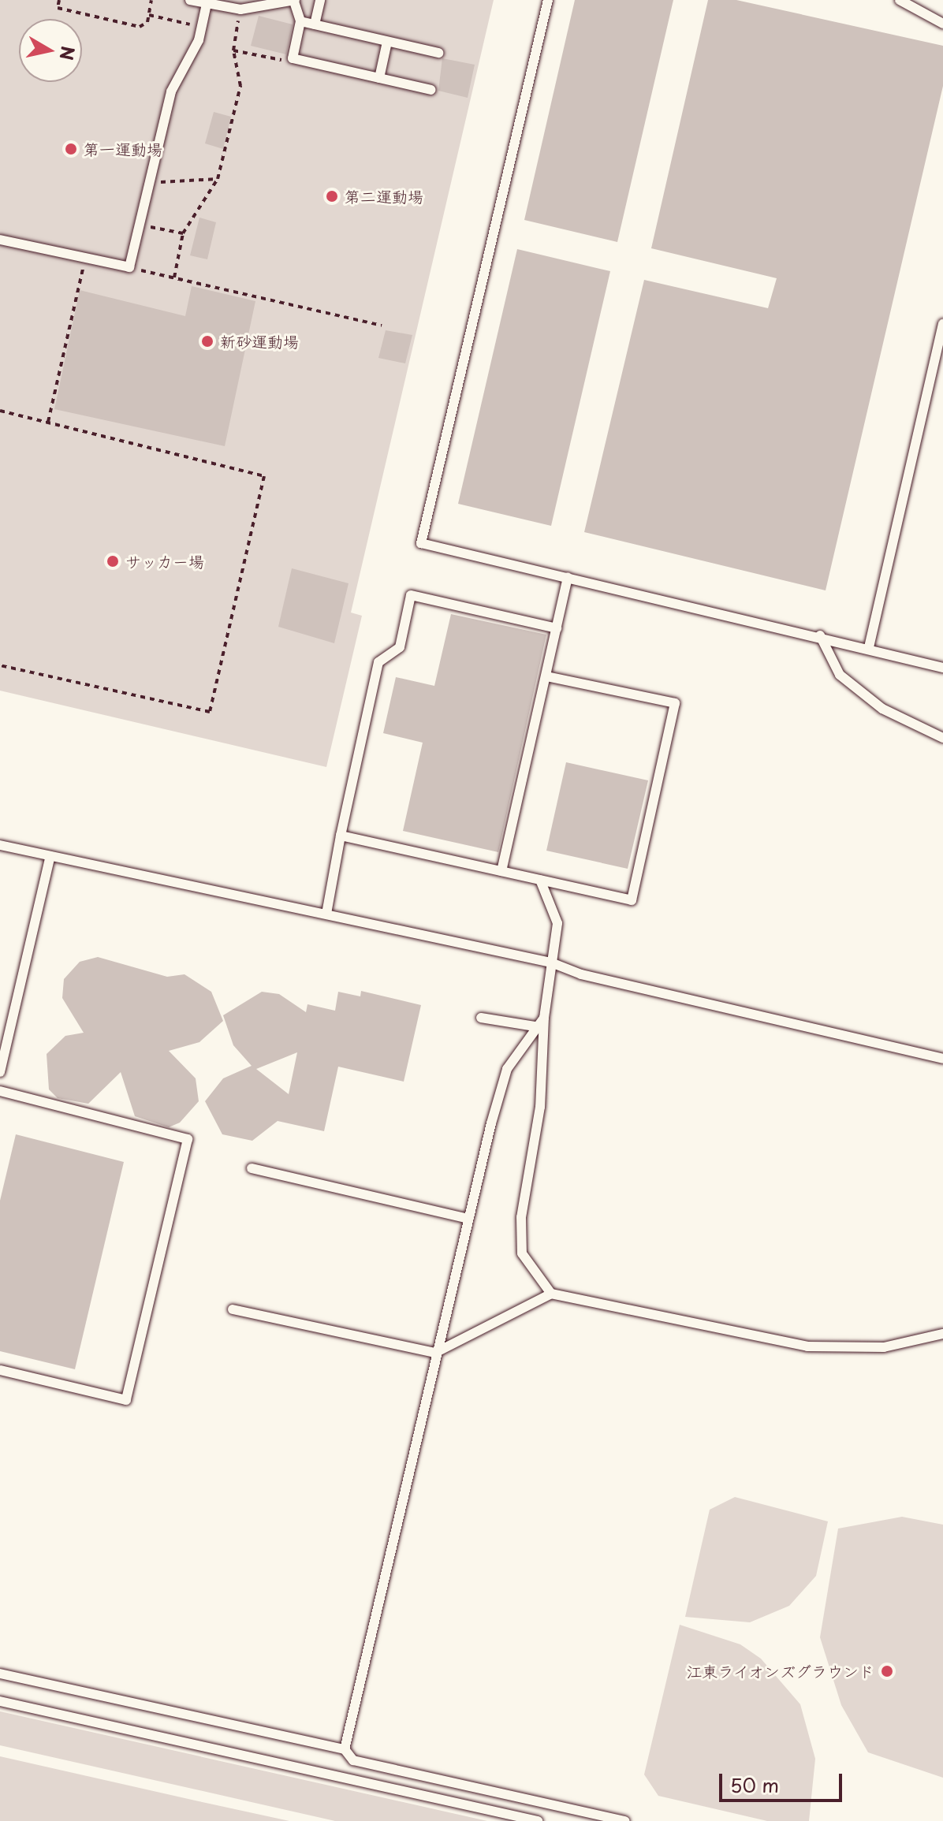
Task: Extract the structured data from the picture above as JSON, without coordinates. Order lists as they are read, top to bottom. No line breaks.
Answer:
{"places":["第一運動場","第二運動場","新砂運動場","サッカー場","江東ライオンズグラウンド"],"scale_bar":"50 m","north":"right"}
